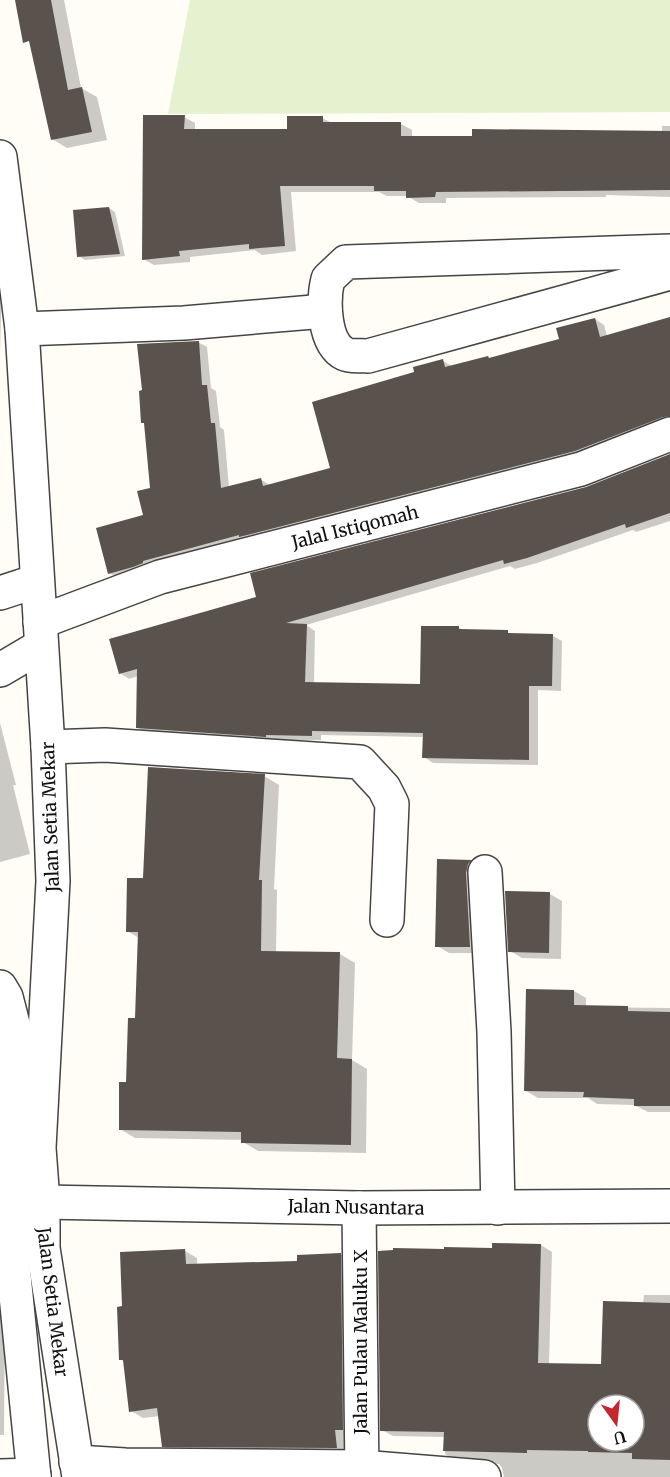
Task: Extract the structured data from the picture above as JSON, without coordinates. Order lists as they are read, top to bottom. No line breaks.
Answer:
{"streets":{"street":["Jalal Istiqomah","Jalan Setia Mekar","Jalan Nusantara","Jalan Pulau Maluku X"]},"crossings":[["Jalal Istiqomah","Jalan Setia Mekar"],["Jalan Setia Mekar","Jalan Nusantara"],["Jalan Nusantara","Jalan Pulau Maluku X"]],"north":"bottom"}
